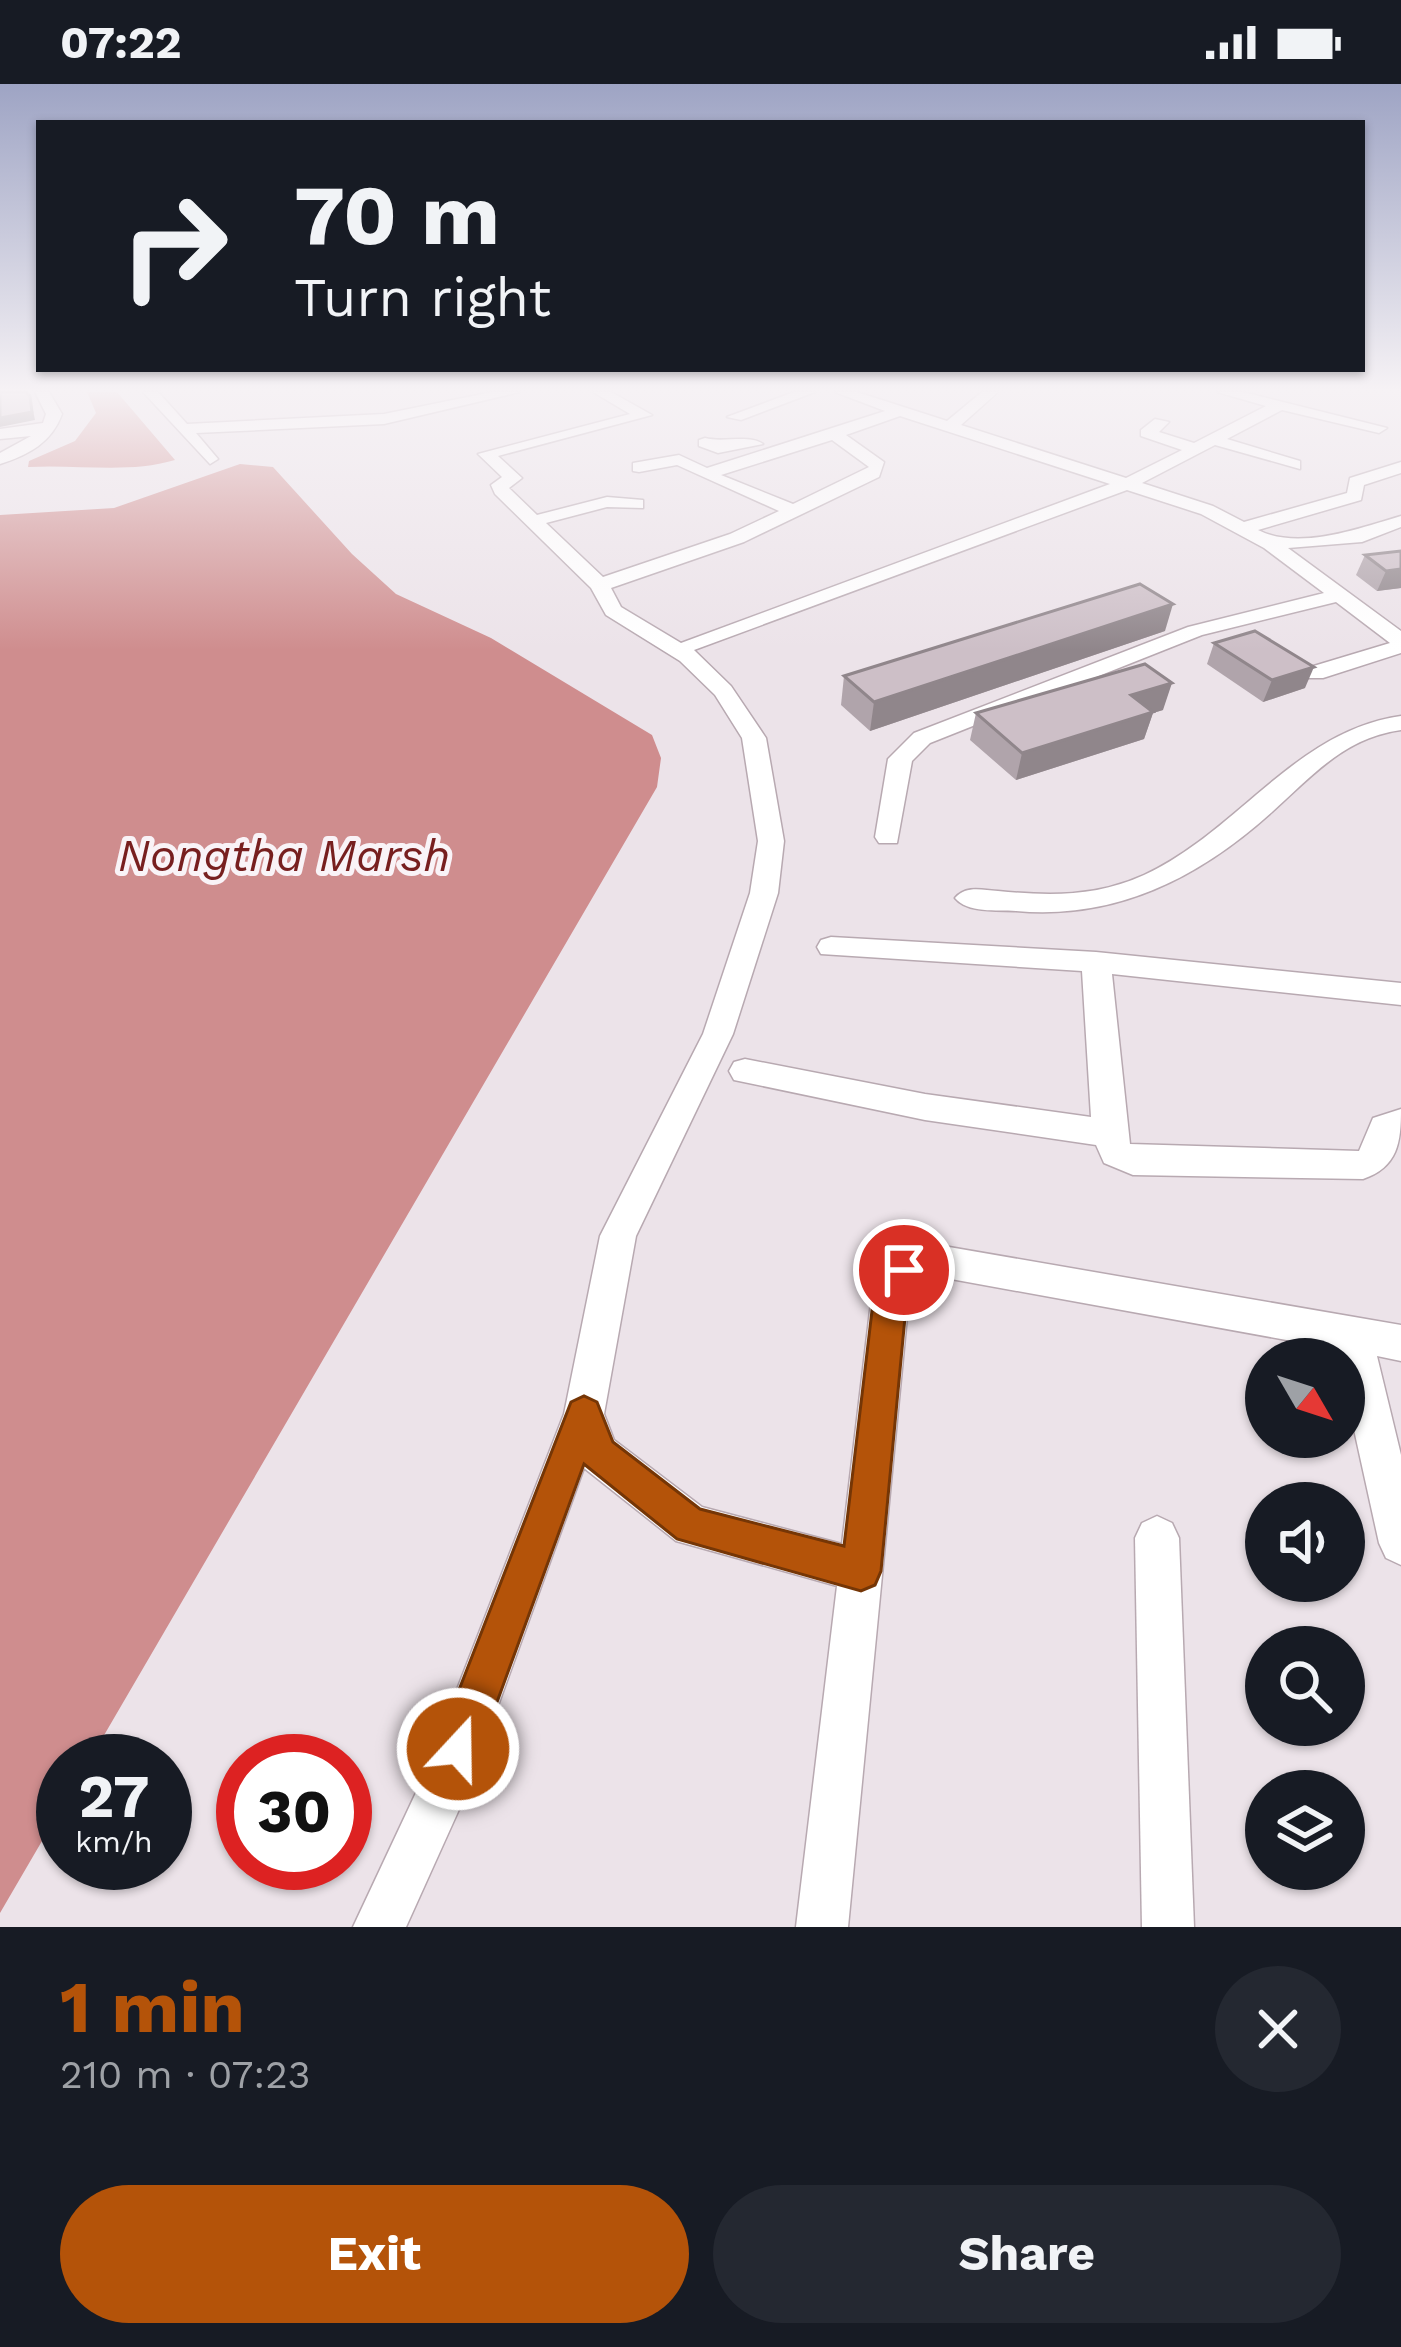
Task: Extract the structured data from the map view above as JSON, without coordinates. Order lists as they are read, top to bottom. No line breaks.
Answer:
{"water":["Nongtha Marsh"],"north":"bottom right","page":{"status":"07:22","turn":["70 m","Turn right"],"speed":"27 km/h","limit":"30","heading":["1 min","210 m · 07:23"],"buttons":["Exit","Share"]}}
